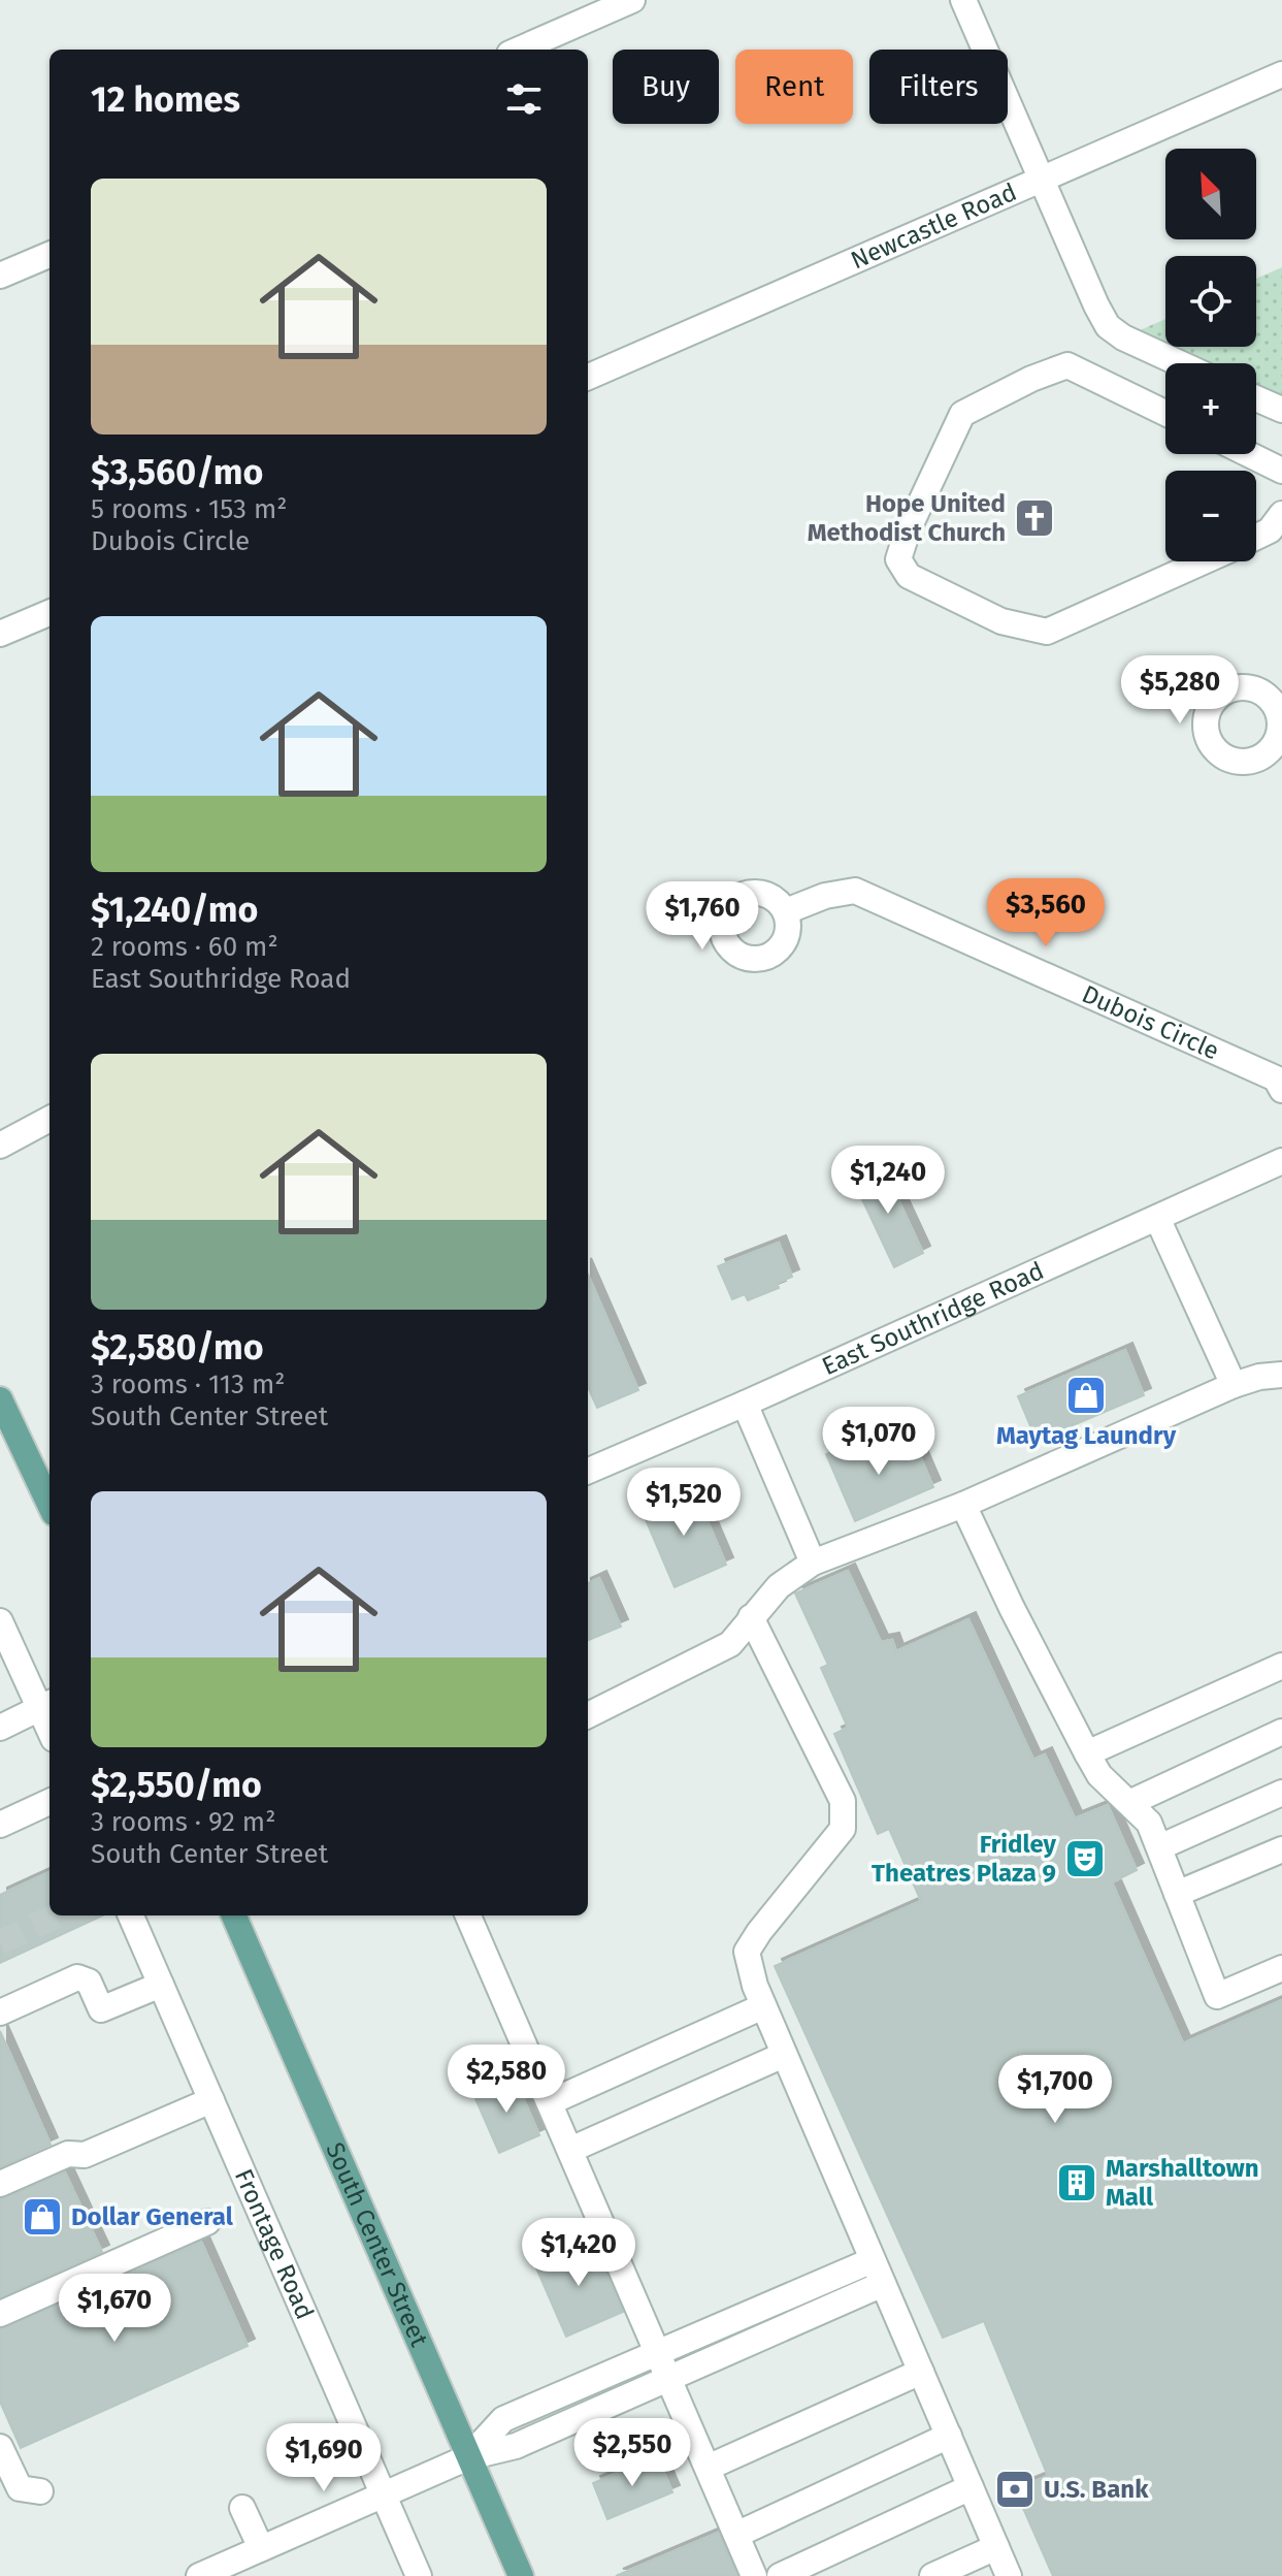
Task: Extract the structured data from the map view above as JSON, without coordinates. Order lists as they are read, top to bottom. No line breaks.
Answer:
{"streets":{"main road":["South Center Street"],"street":["Newcastle Road","Dubois Circle","East Southridge Road","Frontage Road"]},"places":{"church":["Hope United Methodist Church"],"shop":["Maytag Laundry","Dollar General"],"theatre":["Fridley Theatres Plaza 9"],"building":["Marshalltown Mall"],"bank":["U.S. Bank"]},"north":"top left","page":{"chip":["Buy","Rent","Filters"],"heading":"12 homes","map_buttons":["+","−"],"list":[{"name":"$3,560/mo","note":"5 rooms · 153 m² · Dubois Circle"},{"name":"$1,240/mo","note":"2 rooms · 60 m² · East Southridge Road"},{"name":"$2,580/mo","note":"3 rooms · 113 m² · South Center Street"},{"name":"$2,550/mo","note":"3 rooms · 92 m² · South Center Street"}],"price":["$5,280","$3,560","$1,760","$1,240","$1,070","$1,520","$2,580","$1,700","$1,420","$1,670","$2,550","$1,690"]}}
